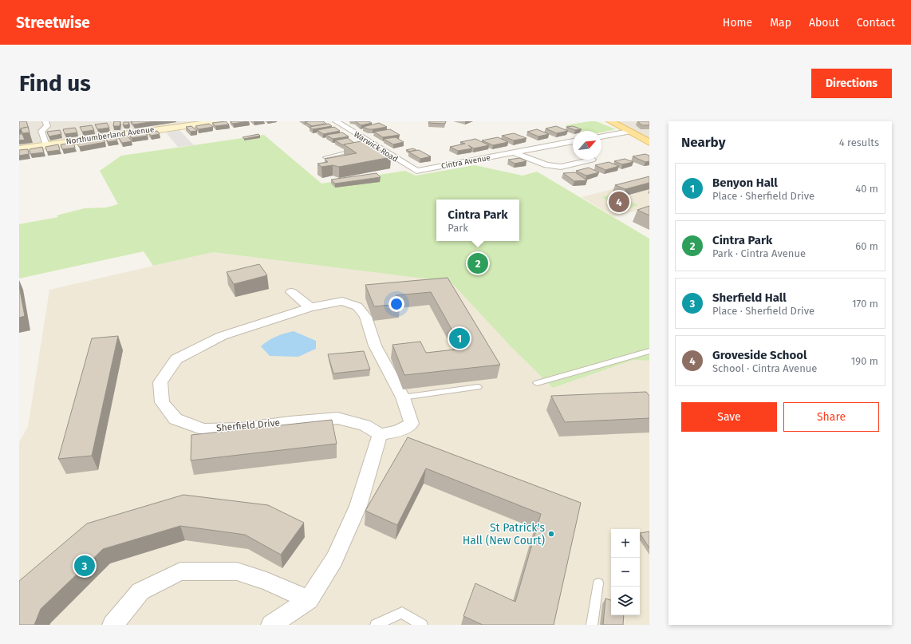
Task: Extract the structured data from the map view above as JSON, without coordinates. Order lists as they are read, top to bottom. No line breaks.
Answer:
{"streets":{"street":["Northumberland Avenue","Warwick Road","Cintra Avenue","Sherfield Drive"]},"crossings":[["Warwick Road","Cintra Avenue"]],"places":["St Patrick's Hall (New Court)"],"north":"top right","page":{"header":"Streetwise","nav":["Home","Map","About","Contact"],"buttons":["Directions",["Save","Share"]],"title":"Find us","heading":["Nearby","4 results"],"list":[{"mark":"1","name":"Benyon Hall","note":"Place · Sherfield Drive","value":"40 m"},{"mark":"2","name":"Cintra Park","note":"Park · Cintra Avenue","value":"60 m"},{"mark":"3","name":"Sherfield Hall","note":"Place · Sherfield Drive","value":"170 m"},{"mark":"4","name":"Groveside School","note":"School · Cintra Avenue","value":"190 m"}],"pins":["4","2","1","3"],"popup":["Cintra Park","Park"],"map_buttons":["+","−"]}}
